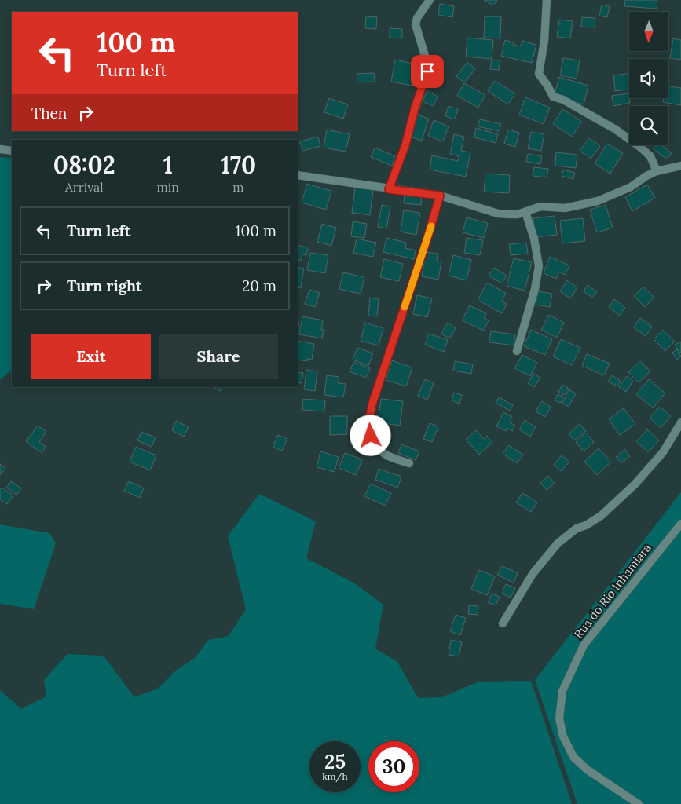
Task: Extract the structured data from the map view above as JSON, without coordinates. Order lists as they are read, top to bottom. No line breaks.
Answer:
{"streets":{"street":["Rua do Rio Inhamiara"]},"north":"bottom","page":{"turn":["100 m","Turn left"],"then":"Then","eta":["08:02","Arrival","1","min","170","m"],"list":[{"name":"Turn left","value":"100 m"},{"name":"Turn right","value":"20 m"}],"buttons":["Exit","Share"],"speed":"25 km/h","limit":"30"}}
